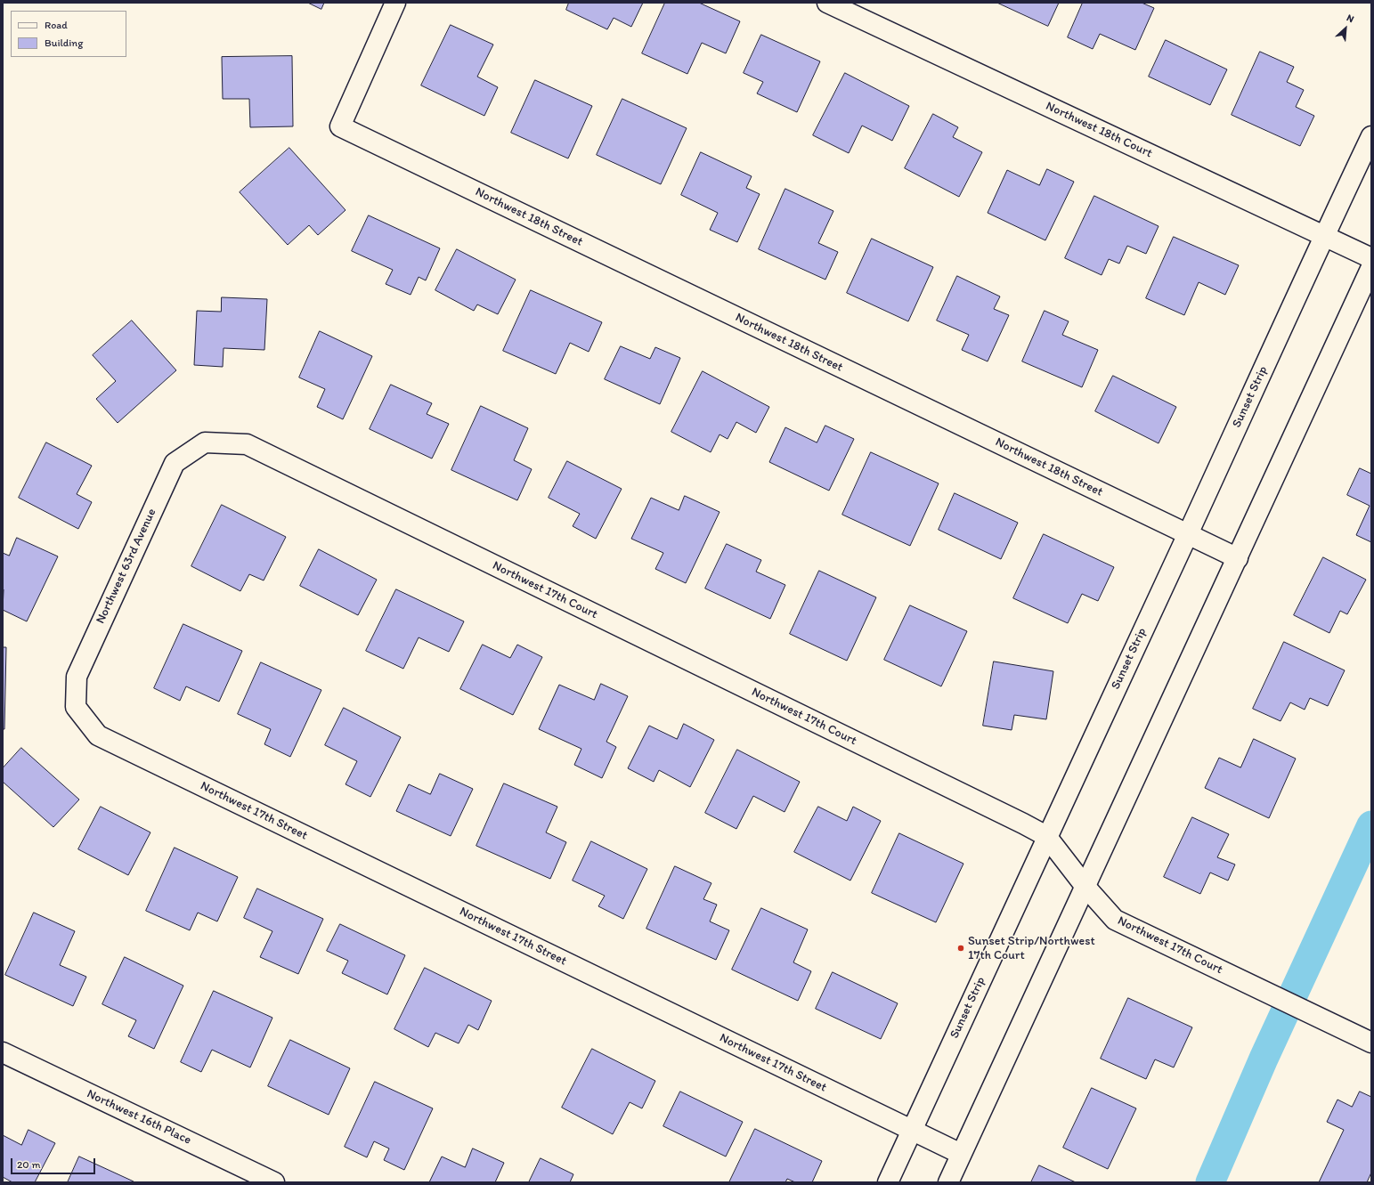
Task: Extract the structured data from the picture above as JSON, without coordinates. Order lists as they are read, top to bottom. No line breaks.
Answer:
{"streets":{"street":["Northwest 18th Court","Northwest 18th Street","Sunset Strip","Northwest 63rd Avenue","Northwest 17th Court","Northwest 17th Street","Northwest 16th Place"]},"crossings":[["Northwest 18th Court","Sunset Strip"],["Northwest 18th Street","Sunset Strip"],["Sunset Strip","Northwest 17th Court"],["Sunset Strip","Northwest 17th Street"],["Northwest 63rd Avenue","Northwest 17th Court"],["Northwest 63rd Avenue","Northwest 17th Street"]],"places":["Sunset Strip/Northwest 17th Court"],"legend":["Road","Building"],"scale_bar":"20 m","north":"top right"}
